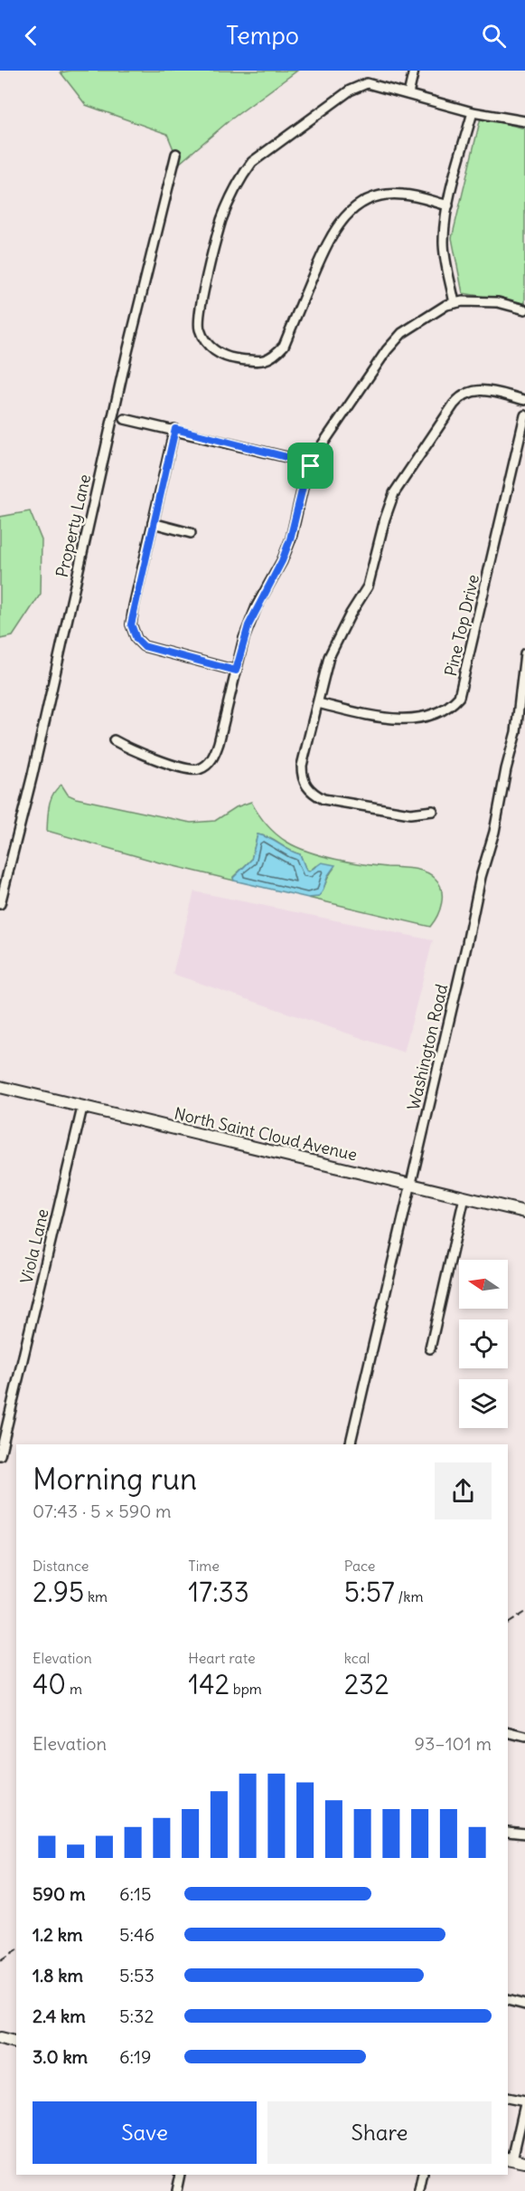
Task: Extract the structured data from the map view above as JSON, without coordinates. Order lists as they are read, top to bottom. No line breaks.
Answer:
{"streets":{"street":["Property Lane","Pine Top Drive","Washington Road","North Saint Cloud Avenue","Viola Lane"]},"crossings":[["Washington Road","North Saint Cloud Avenue"],["North Saint Cloud Avenue","Viola Lane"]],"north":"left","page":{"header":"Tempo","heading":["Morning run","07:43 · 5 × 590 m"],"stats":[["Distance","2.95 km"],["Time","17:33"],["Pace","5:57 /km"],["Elevation","40 m"],["Heart rate","142 bpm"],["kcal","232"]],"chart":["Elevation","93–101 m"],"list":[{"name":"590 m","note":"6:15"},{"name":"1.2 km","note":"5:46"},{"name":"1.8 km","note":"5:53"},{"name":"2.4 km","note":"5:32"},{"name":"3.0 km","note":"6:19"}],"buttons":["Save","Share"]}}
